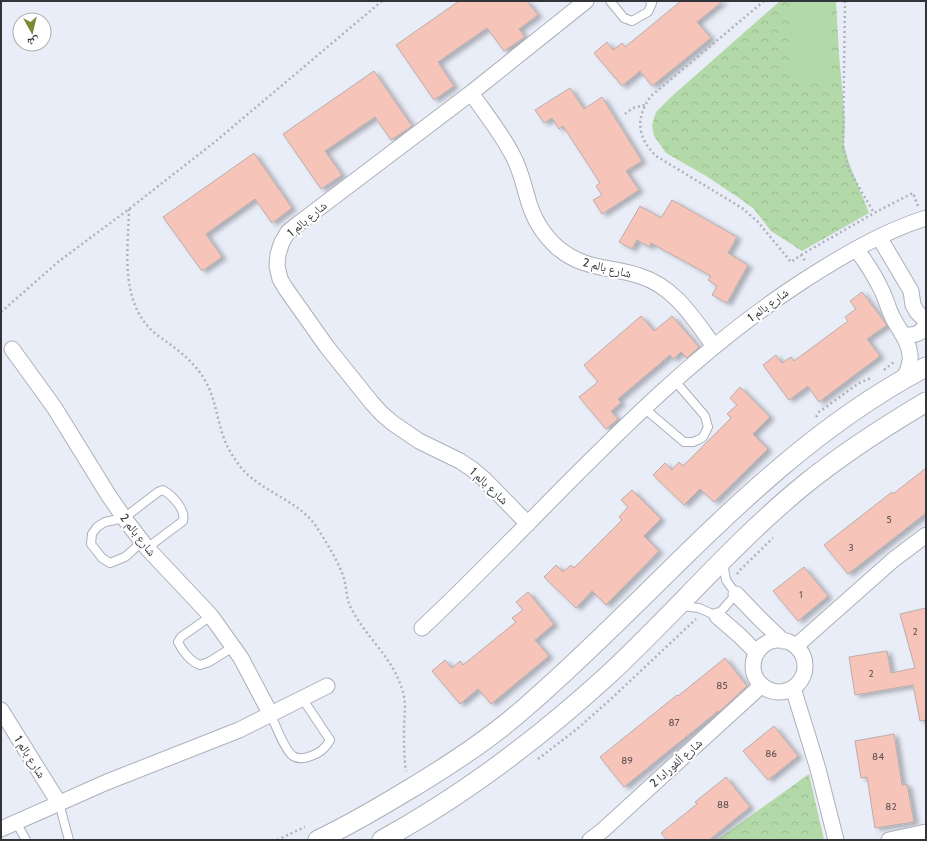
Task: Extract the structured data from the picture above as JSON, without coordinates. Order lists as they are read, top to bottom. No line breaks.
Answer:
{"streets":{"street":["شارع بالم 1","شارع بالم 2","شارع ألفورادا 2"]},"crossings":[["شارع بالم 1","شارع بالم 2"]],"house_numbers":["5","3","1","2","2","85","87","86","84","89","88","82"],"north":"bottom"}
